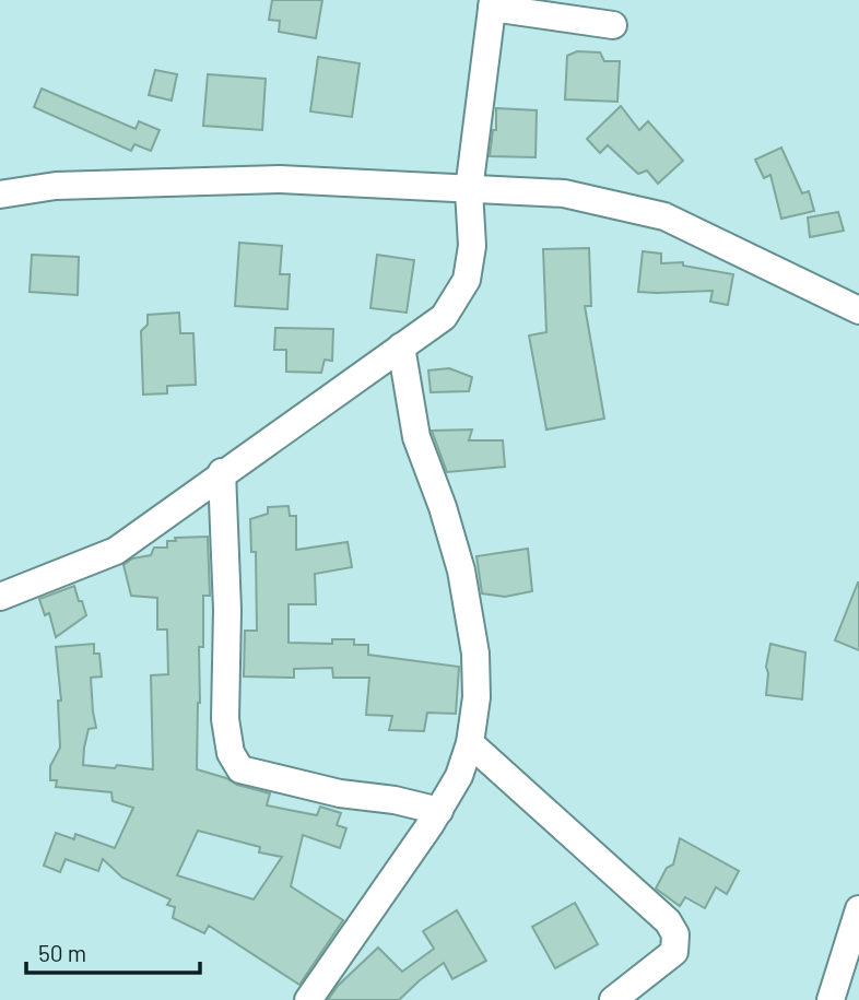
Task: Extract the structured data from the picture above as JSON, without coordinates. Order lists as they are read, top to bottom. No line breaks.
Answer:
{"scale_bar":"50 m"}
